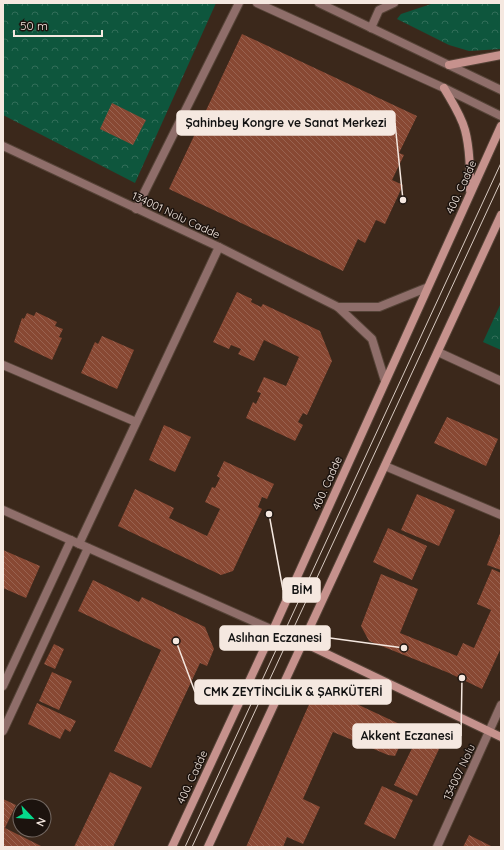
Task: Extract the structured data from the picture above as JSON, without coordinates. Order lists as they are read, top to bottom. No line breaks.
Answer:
{"streets":{"main road":["400. Cadde"],"street":["134001 Nolu Cadde","134007 Nolu"]},"crossings":[["400. Cadde","134001 Nolu Cadde"]],"places":["Şahinbey Kongre ve Sanat Merkezi","BİM","CMK ZEYTİNCİLİK & ŞARKÜTERİ","Aslıhan Eczanesi","Akkent Eczanesi"],"scale_bar":"50 m","north":"bottom right"}
